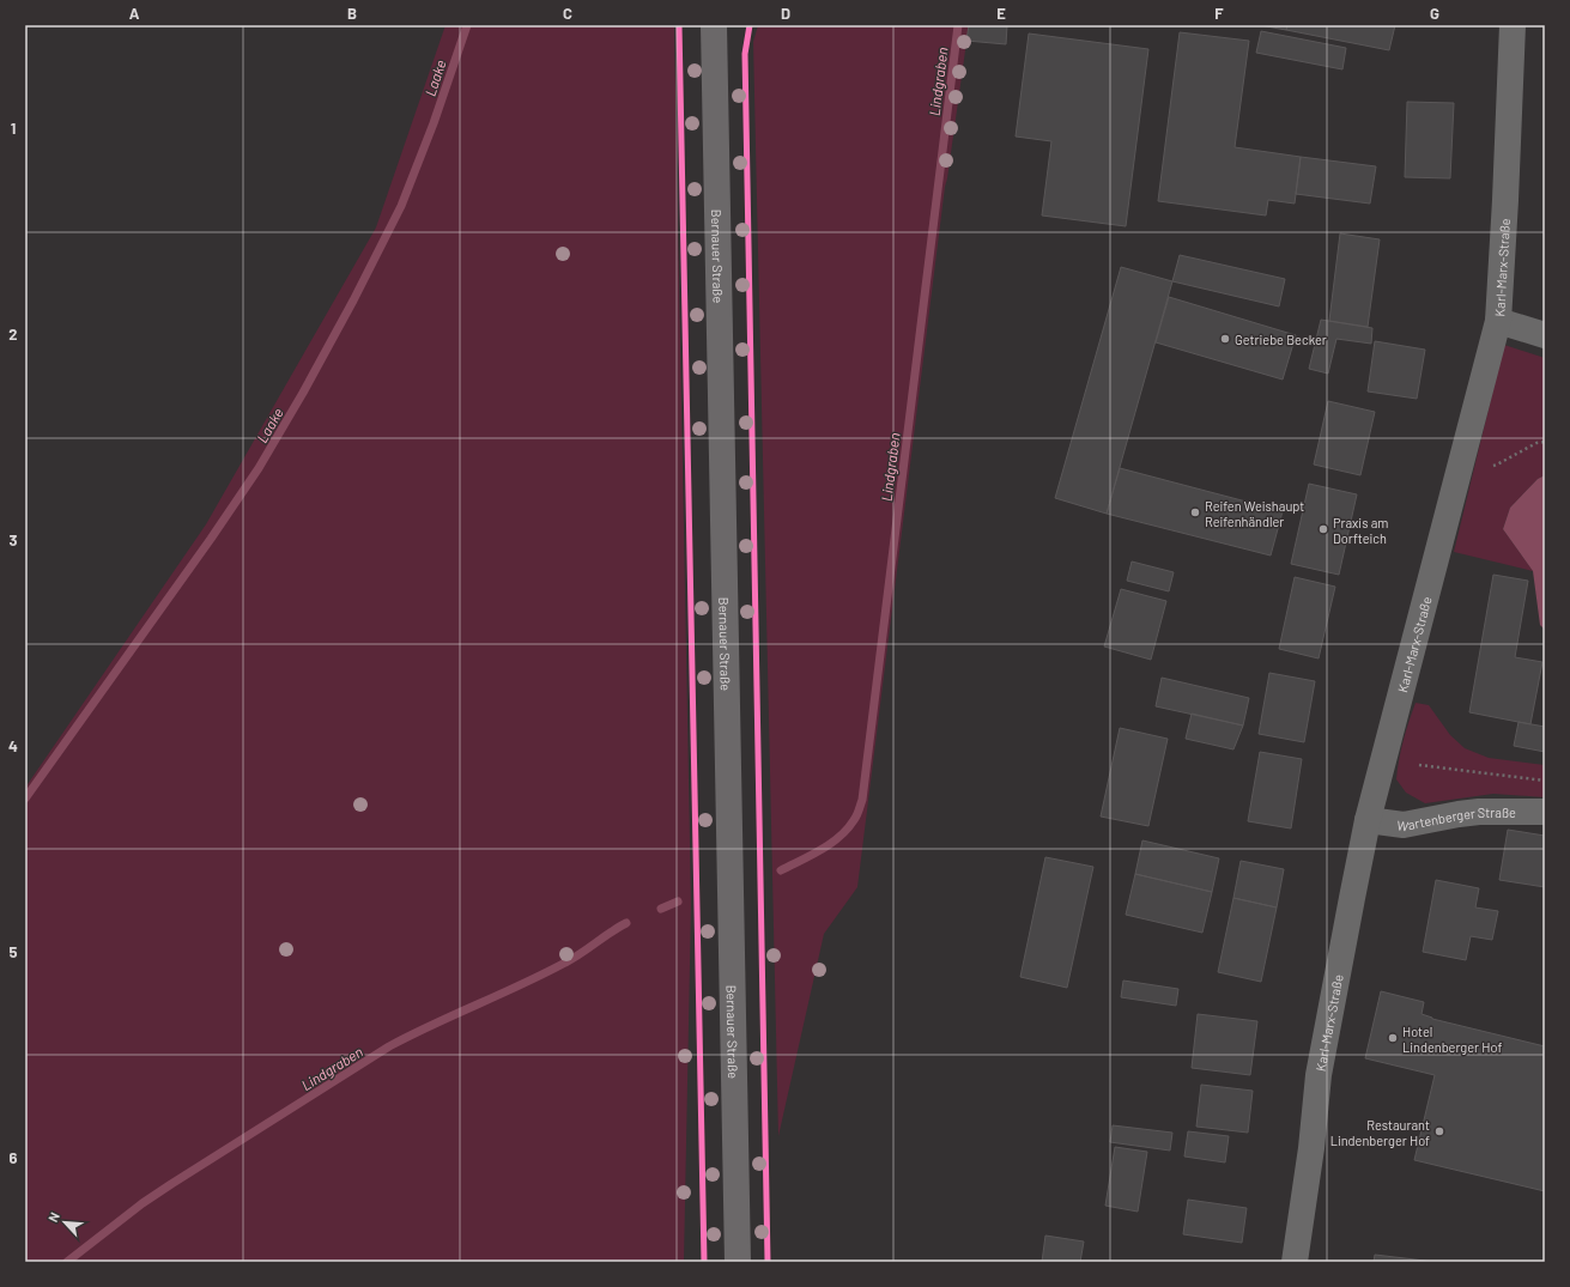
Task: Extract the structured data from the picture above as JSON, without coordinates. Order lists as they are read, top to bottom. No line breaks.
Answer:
{"streets":{"main road":["Bernauer Straße"],"street":["Karl-Marx-Straße","Wartenberger Straße"]},"crossings":[["Karl-Marx-Straße","Wartenberger Straße"]],"water":["Laake","Lindgraben"],"places":["Getriebe Becker","Reifen Weishaupt Reifenhändler","Praxis am Dorfteich","Hotel Lindenberger Hof","Restaurant Lindenberger Hof"],"north":"top left","grid":{"columns":["A","B","C","D","E","F","G"],"rows":["1","2","3","4","5","6"]}}
